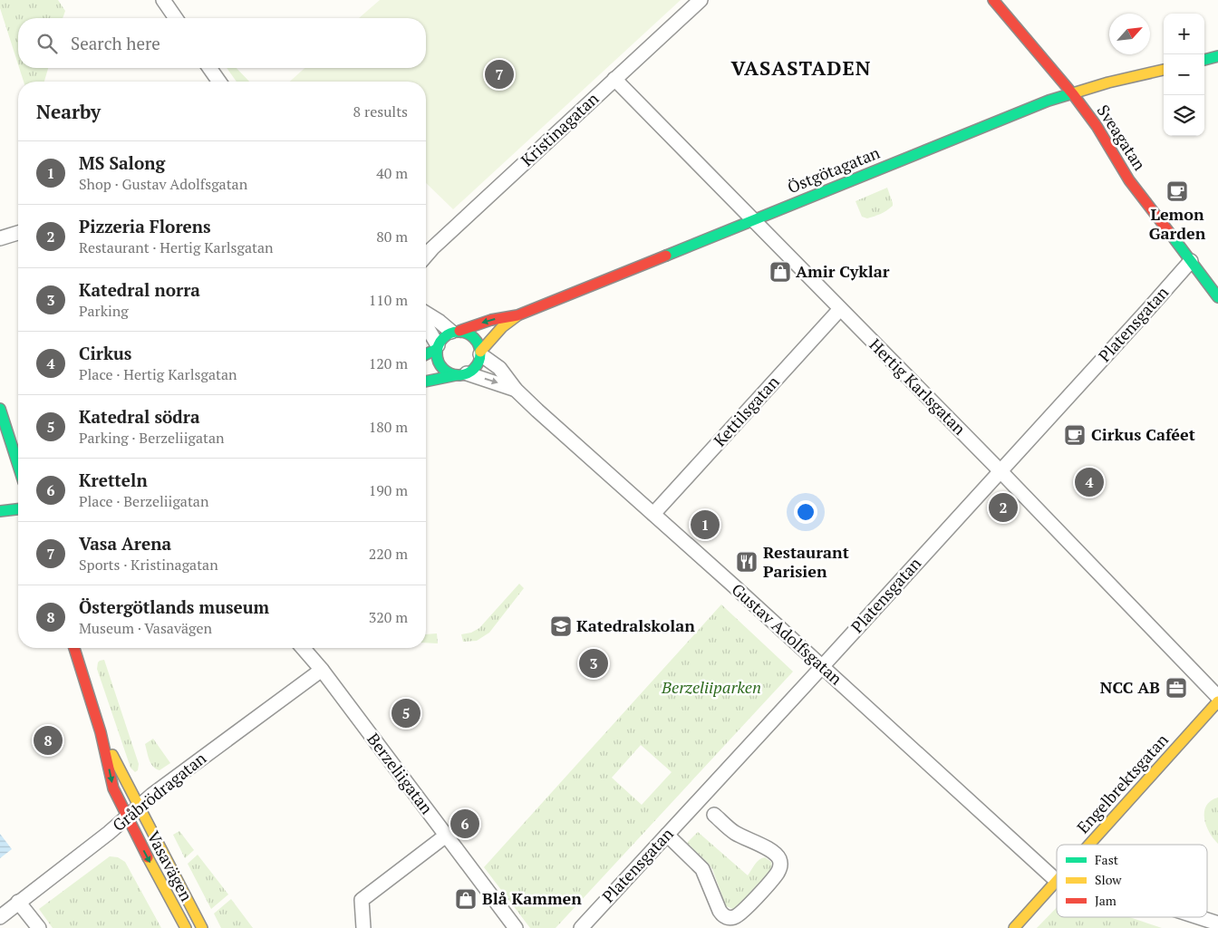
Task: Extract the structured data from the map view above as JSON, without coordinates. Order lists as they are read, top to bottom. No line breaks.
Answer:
{"streets":{"main road":["Sveagatan","Östgötagatan","Engelbrektsgatan","Vasavägen"],"street":["Kristinagatan","Platensgatan","Hertig Karlsgatan","Kettilsgatan","Gustav Adolfsgatan","Berzeliigatan","Gråbrödragatan"]},"crossings":[["Kristinagatan","Hertig Karlsgatan"],["Sveagatan","Östgötagatan"],["Sveagatan","Platensgatan"],["Östgötagatan","Hertig Karlsgatan"],["Östgötagatan","Gustav Adolfsgatan"],["Platensgatan","Hertig Karlsgatan"],["Platensgatan","Gustav Adolfsgatan"],["Hertig Karlsgatan","Kettilsgatan"],["Kettilsgatan","Gustav Adolfsgatan"],["Gustav Adolfsgatan","Engelbrektsgatan"],["Berzeliigatan","Gråbrödragatan"],["Gråbrödragatan","Vasavägen"]],"districts":["VASASTADEN"],"parks":["Berzeliiparken"],"places":{"cafe":["Lemon Garden","Cirkus Caféet"],"shop":["Amir Cyklar","Blå Kammen"],"restaurant":["Restaurant Parisien"],"school or university":["Katedralskolan"],"office":["NCC AB"]},"legend":["Fast","Slow","Jam"],"north":"top right","page":{"map_buttons":["+","−"],"search":"Search here","pins":["7","4","2","1","3","5","8","6"],"heading":["Nearby","8 results"],"list":[{"mark":"1","name":"MS Salong","note":"Shop · Gustav Adolfsgatan","value":"40 m"},{"mark":"2","name":"Pizzeria Florens","note":"Restaurant · Hertig Karlsgatan","value":"80 m"},{"mark":"3","name":"Katedral norra","note":"Parking","value":"110 m"},{"mark":"4","name":"Cirkus","note":"Place · Hertig Karlsgatan","value":"120 m"},{"mark":"5","name":"Katedral södra","note":"Parking · Berzeliigatan","value":"180 m"},{"mark":"6","name":"Kretteln","note":"Place · Berzeliigatan","value":"190 m"},{"mark":"7","name":"Vasa Arena","note":"Sports · Kristinagatan","value":"220 m"},{"mark":"8","name":"Östergötlands museum","note":"Museum · Vasavägen","value":"320 m"}]}}
